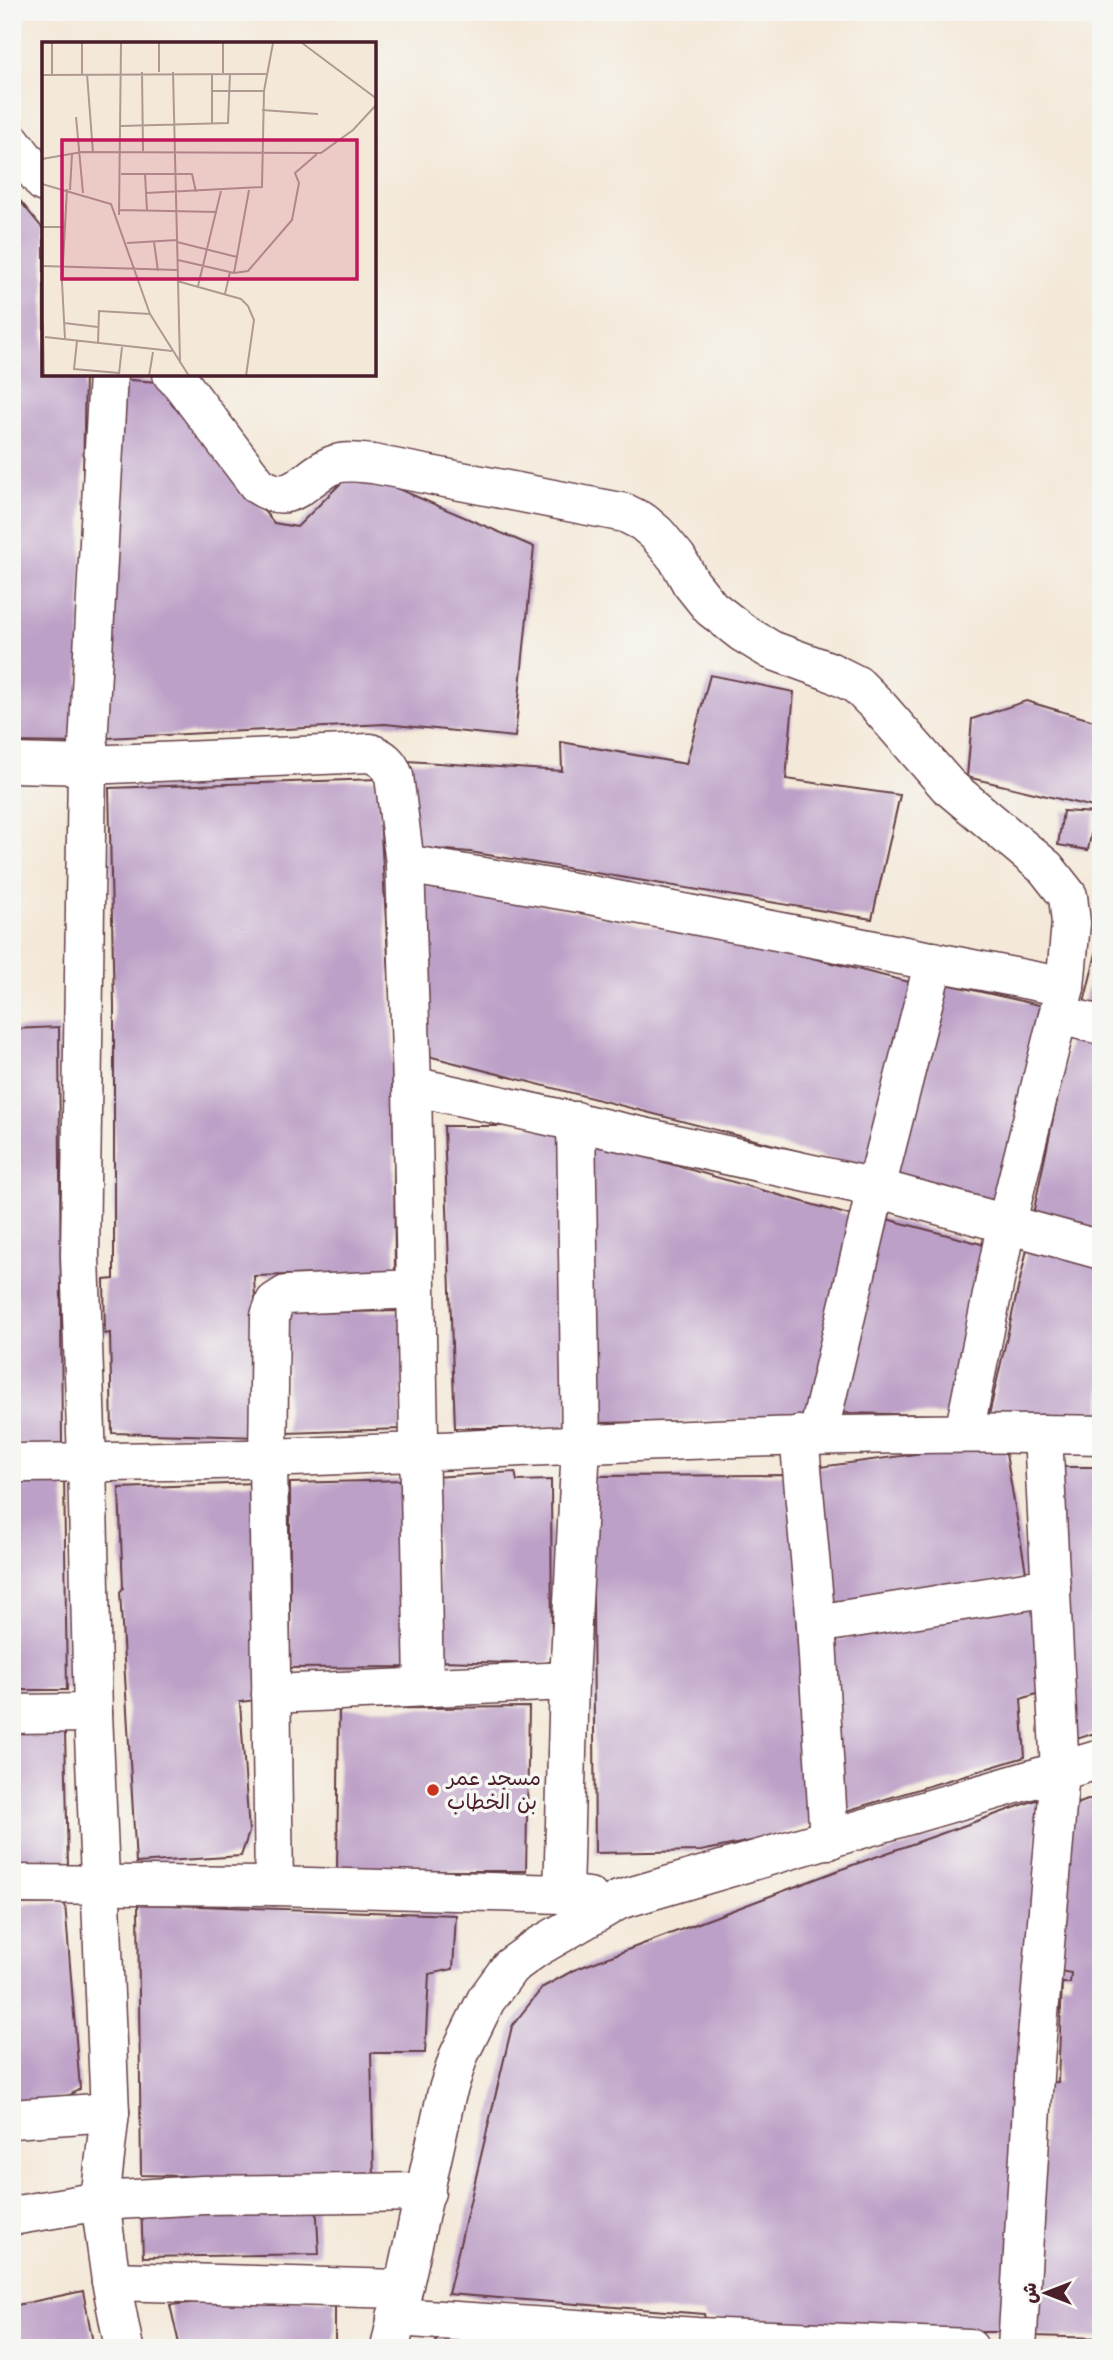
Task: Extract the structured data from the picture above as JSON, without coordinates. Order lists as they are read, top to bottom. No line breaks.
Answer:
{"places":["مسجد عمر بن الخطاب"],"north":"left"}
